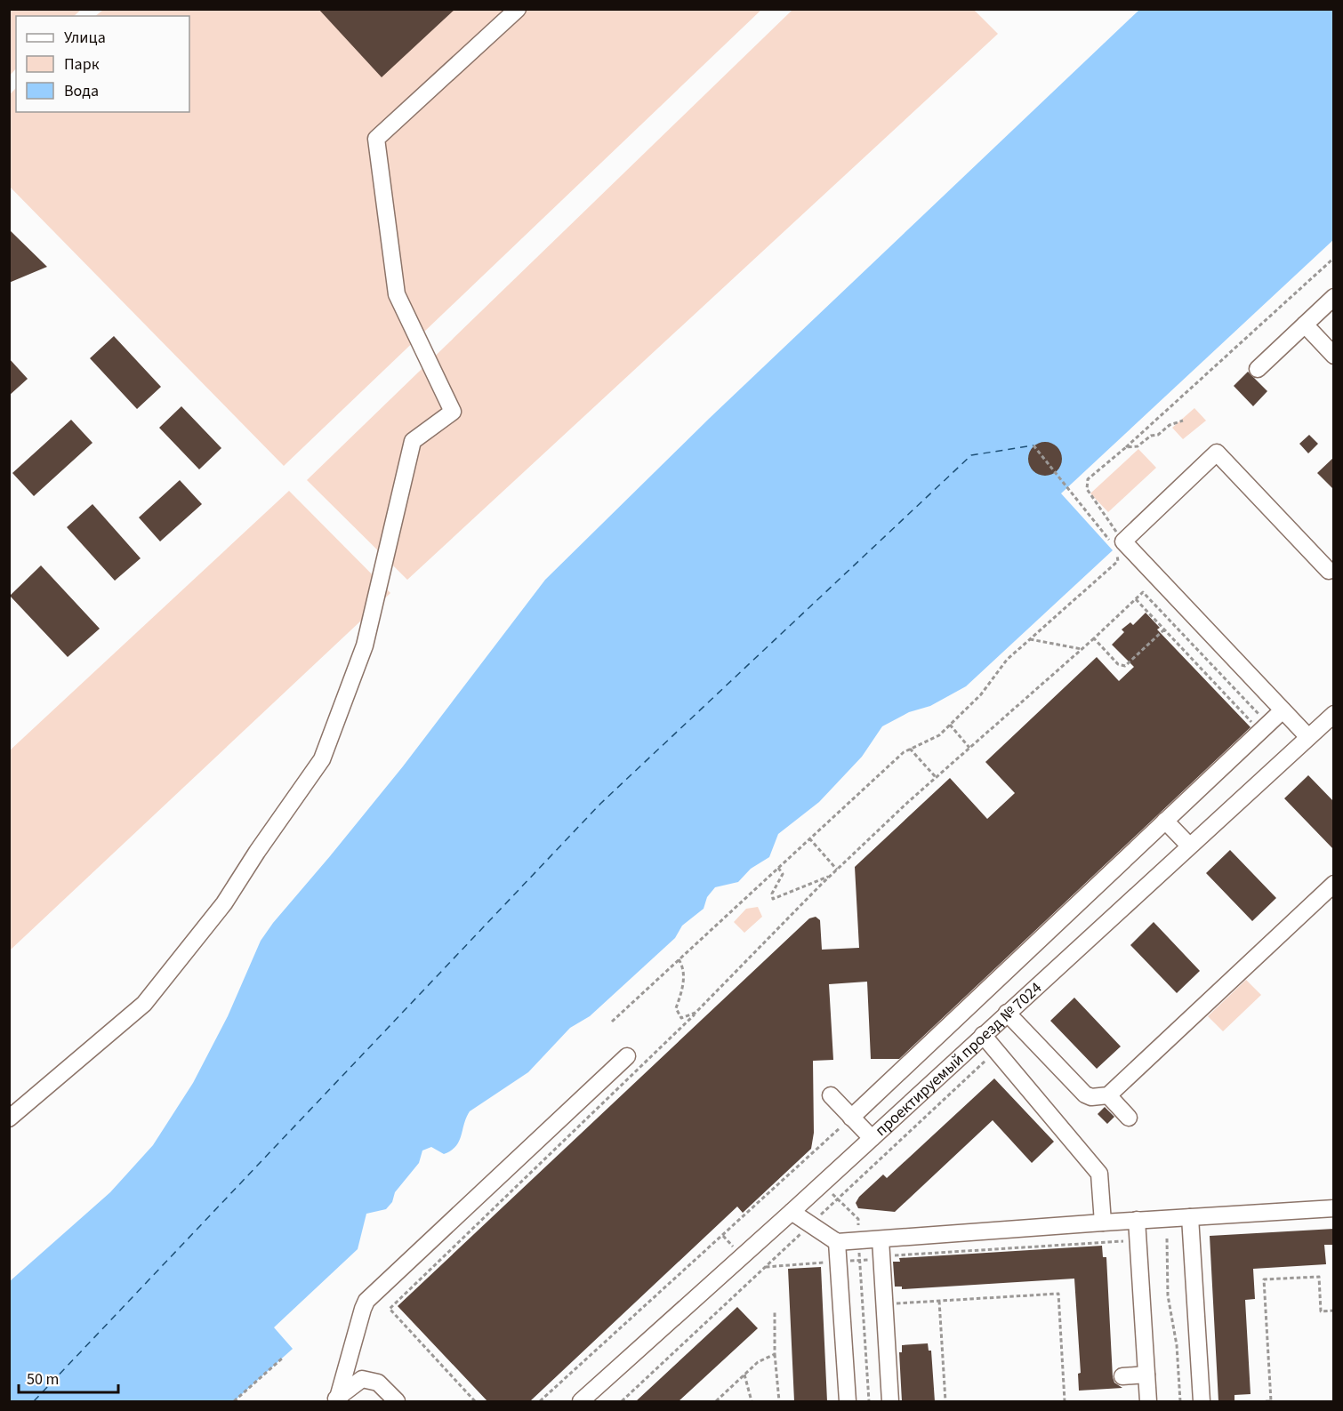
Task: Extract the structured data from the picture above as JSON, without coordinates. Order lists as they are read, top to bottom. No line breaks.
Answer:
{"streets":{"street":["проектируемый проезд № 7024"]},"legend":["Улица","Парк","Вода"],"scale_bar":"50 m"}
